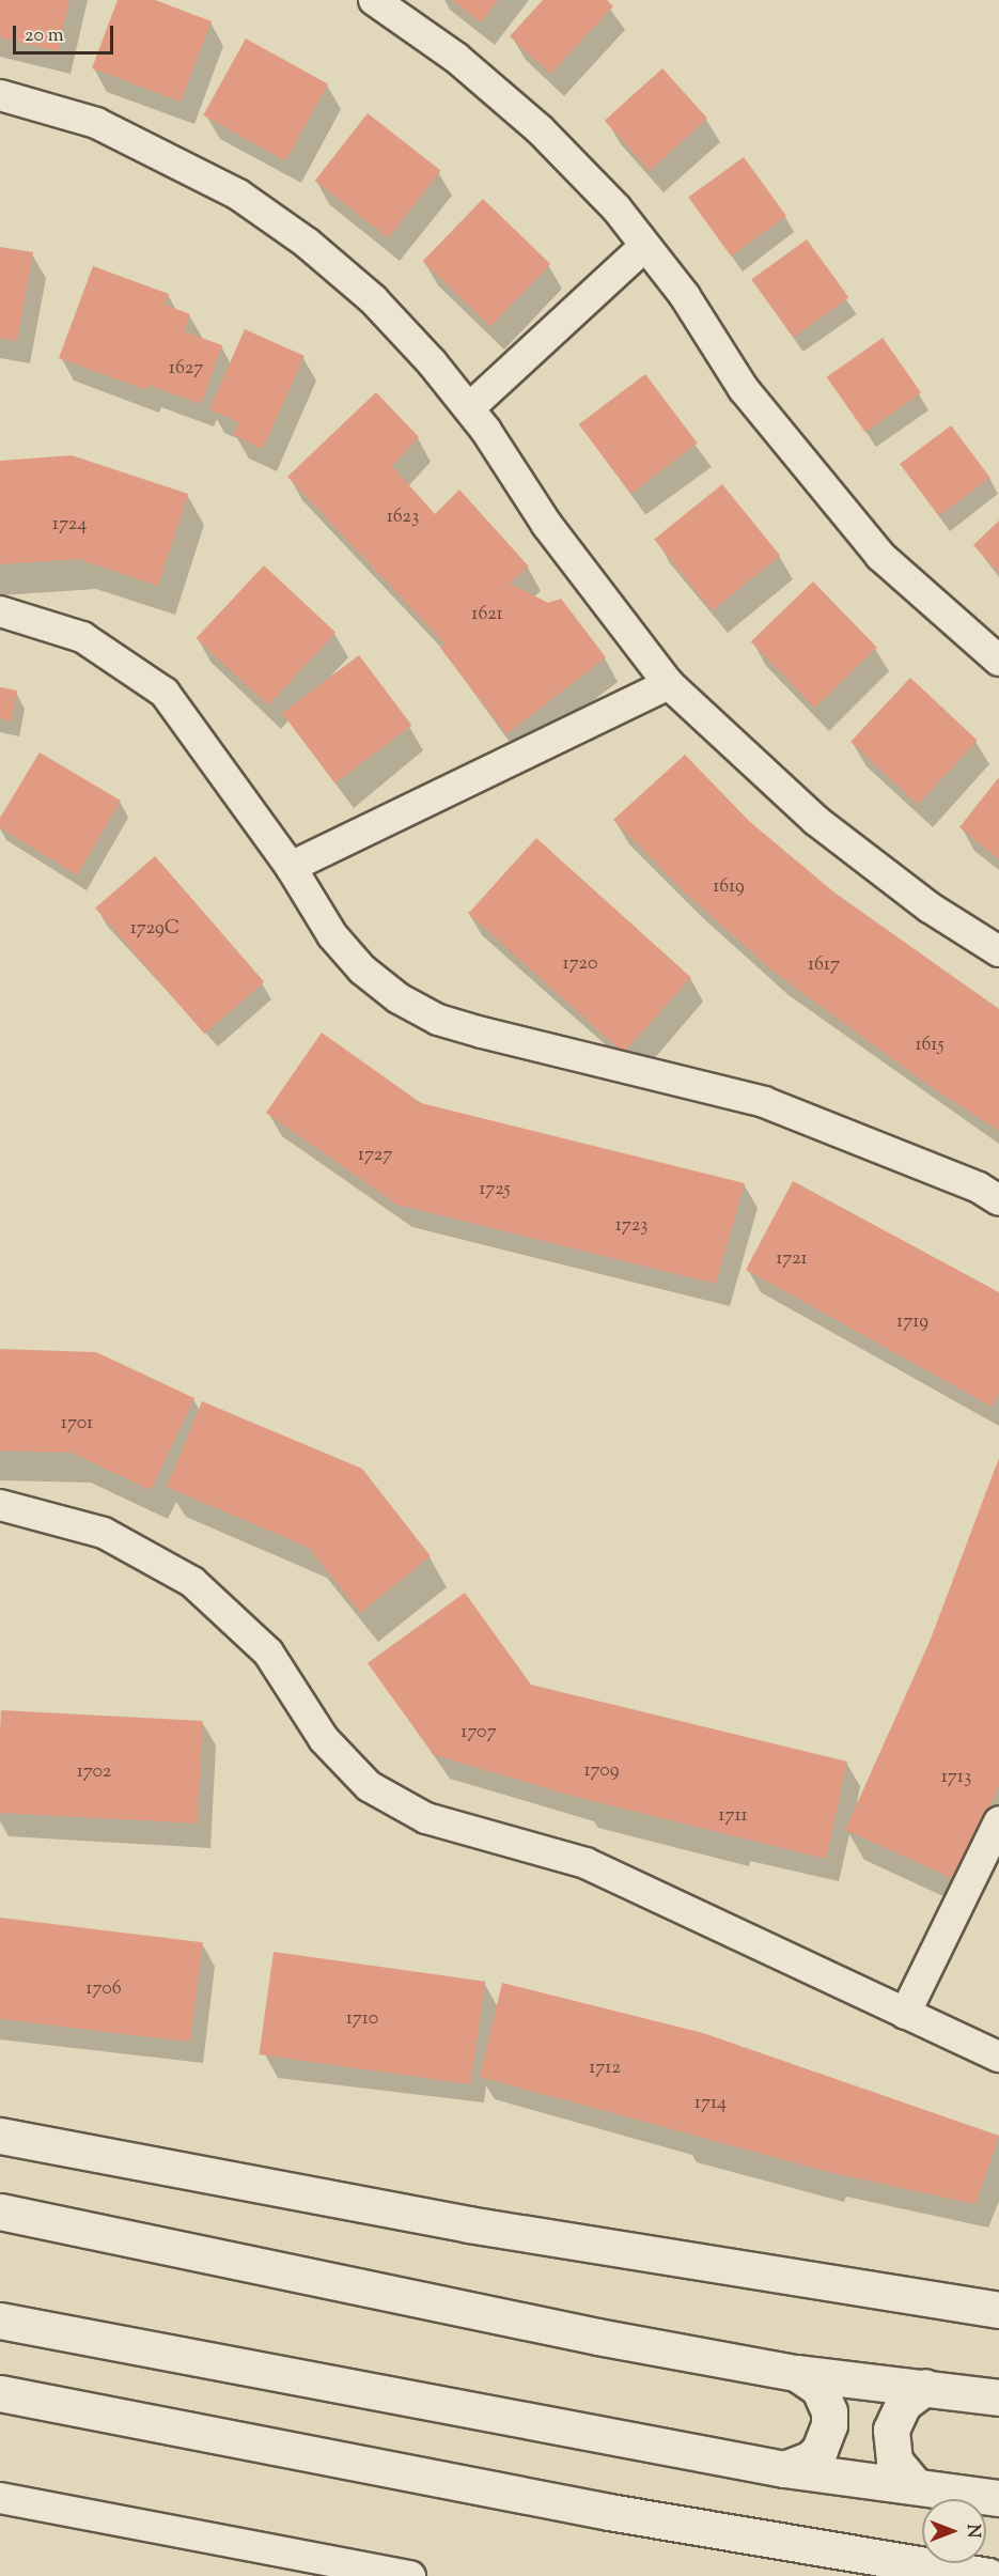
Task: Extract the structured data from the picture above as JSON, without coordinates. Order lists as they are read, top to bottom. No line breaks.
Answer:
{"house_numbers":["1627","1623","1724","1621","1619","1729C","1720","1617","1615","1727","1725","1723","1721","1719","1701","1707","1709","1702","1713","1711","1706","1710","1712","1714"],"scale_bar":"20 m","north":"right"}
